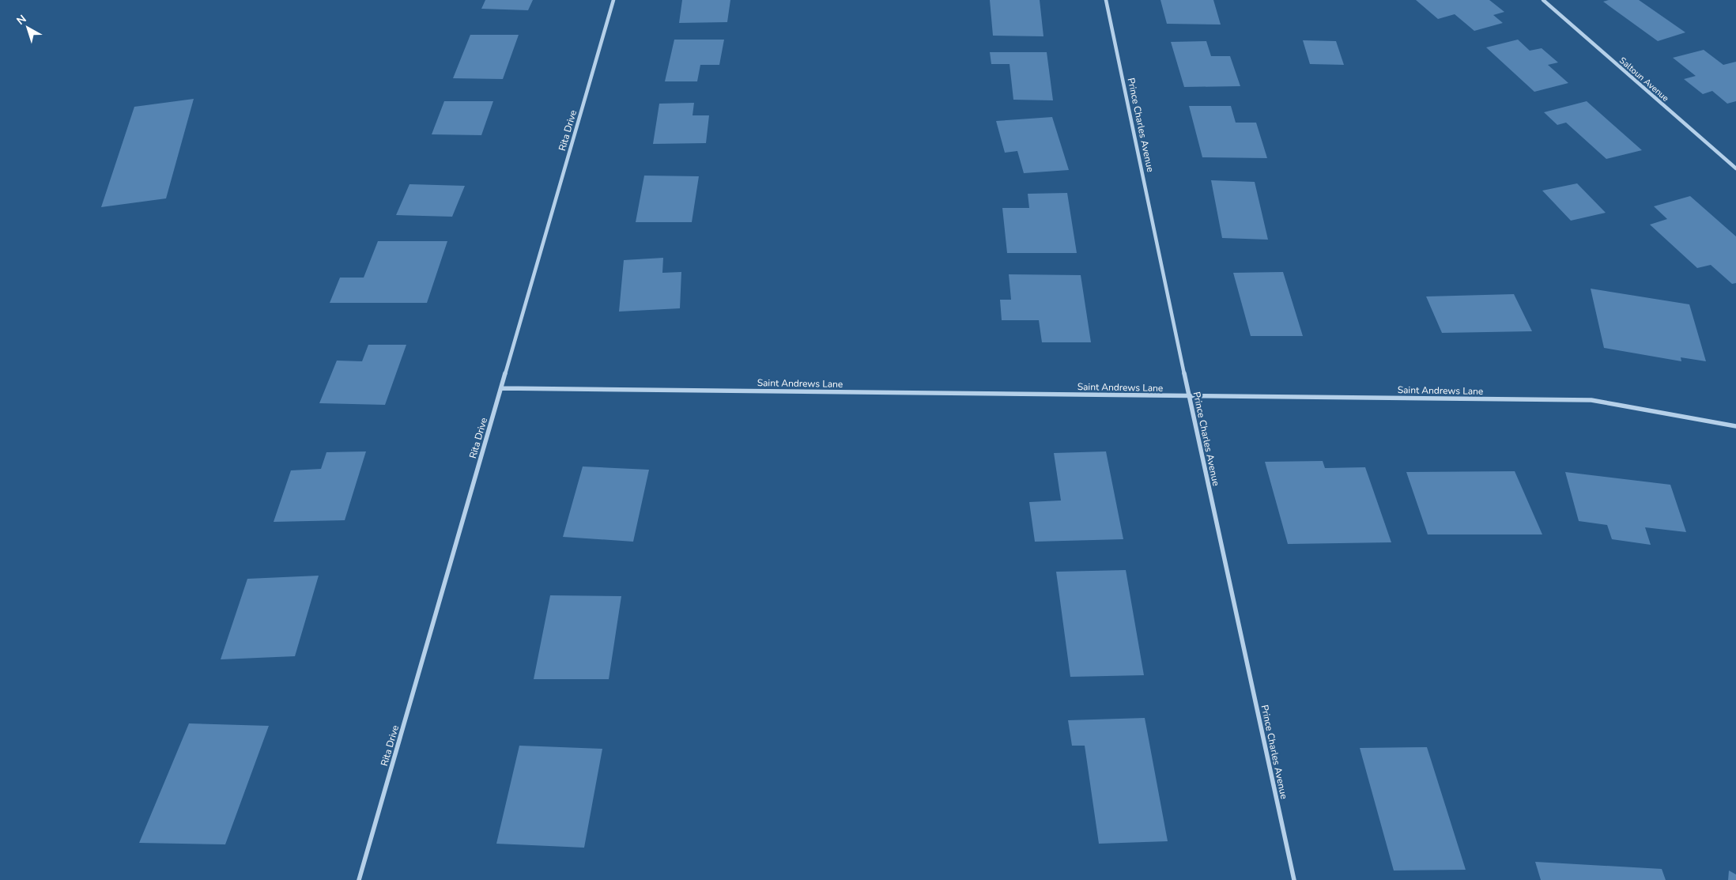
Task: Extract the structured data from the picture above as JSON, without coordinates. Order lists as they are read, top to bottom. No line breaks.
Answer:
{"streets":{"street":["Saltoun Avenue","Prince Charles Avenue","Rita Drive","Saint Andrews Lane"]},"crossings":[["Prince Charles Avenue","Saint Andrews Lane"],["Rita Drive","Saint Andrews Lane"]],"north":"top left"}
